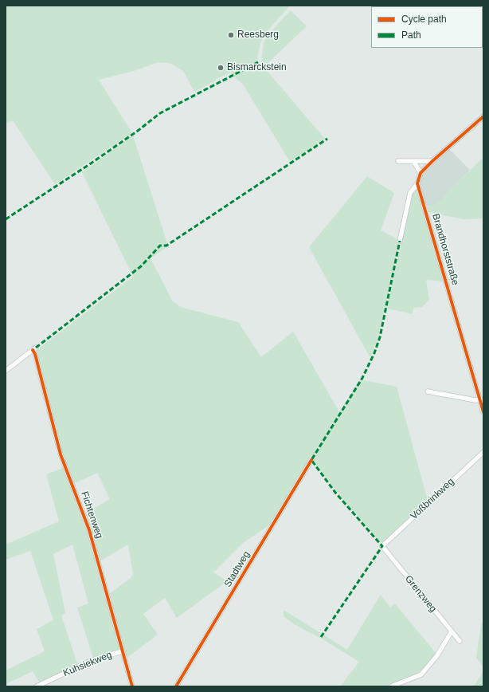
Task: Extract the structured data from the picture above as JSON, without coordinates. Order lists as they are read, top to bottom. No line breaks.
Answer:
{"streets":{"street":["Brandhorststraße","Voßbrinkweg","Fichtenweg","Stadtweg","Grenzweg","Kuhsiekweg"]},"crossings":[["Voßbrinkweg","Grenzweg"],["Fichtenweg","Kuhsiekweg"]],"places":["Reesberg","Bismarckstein"],"legend":["Cycle path","Path"]}
